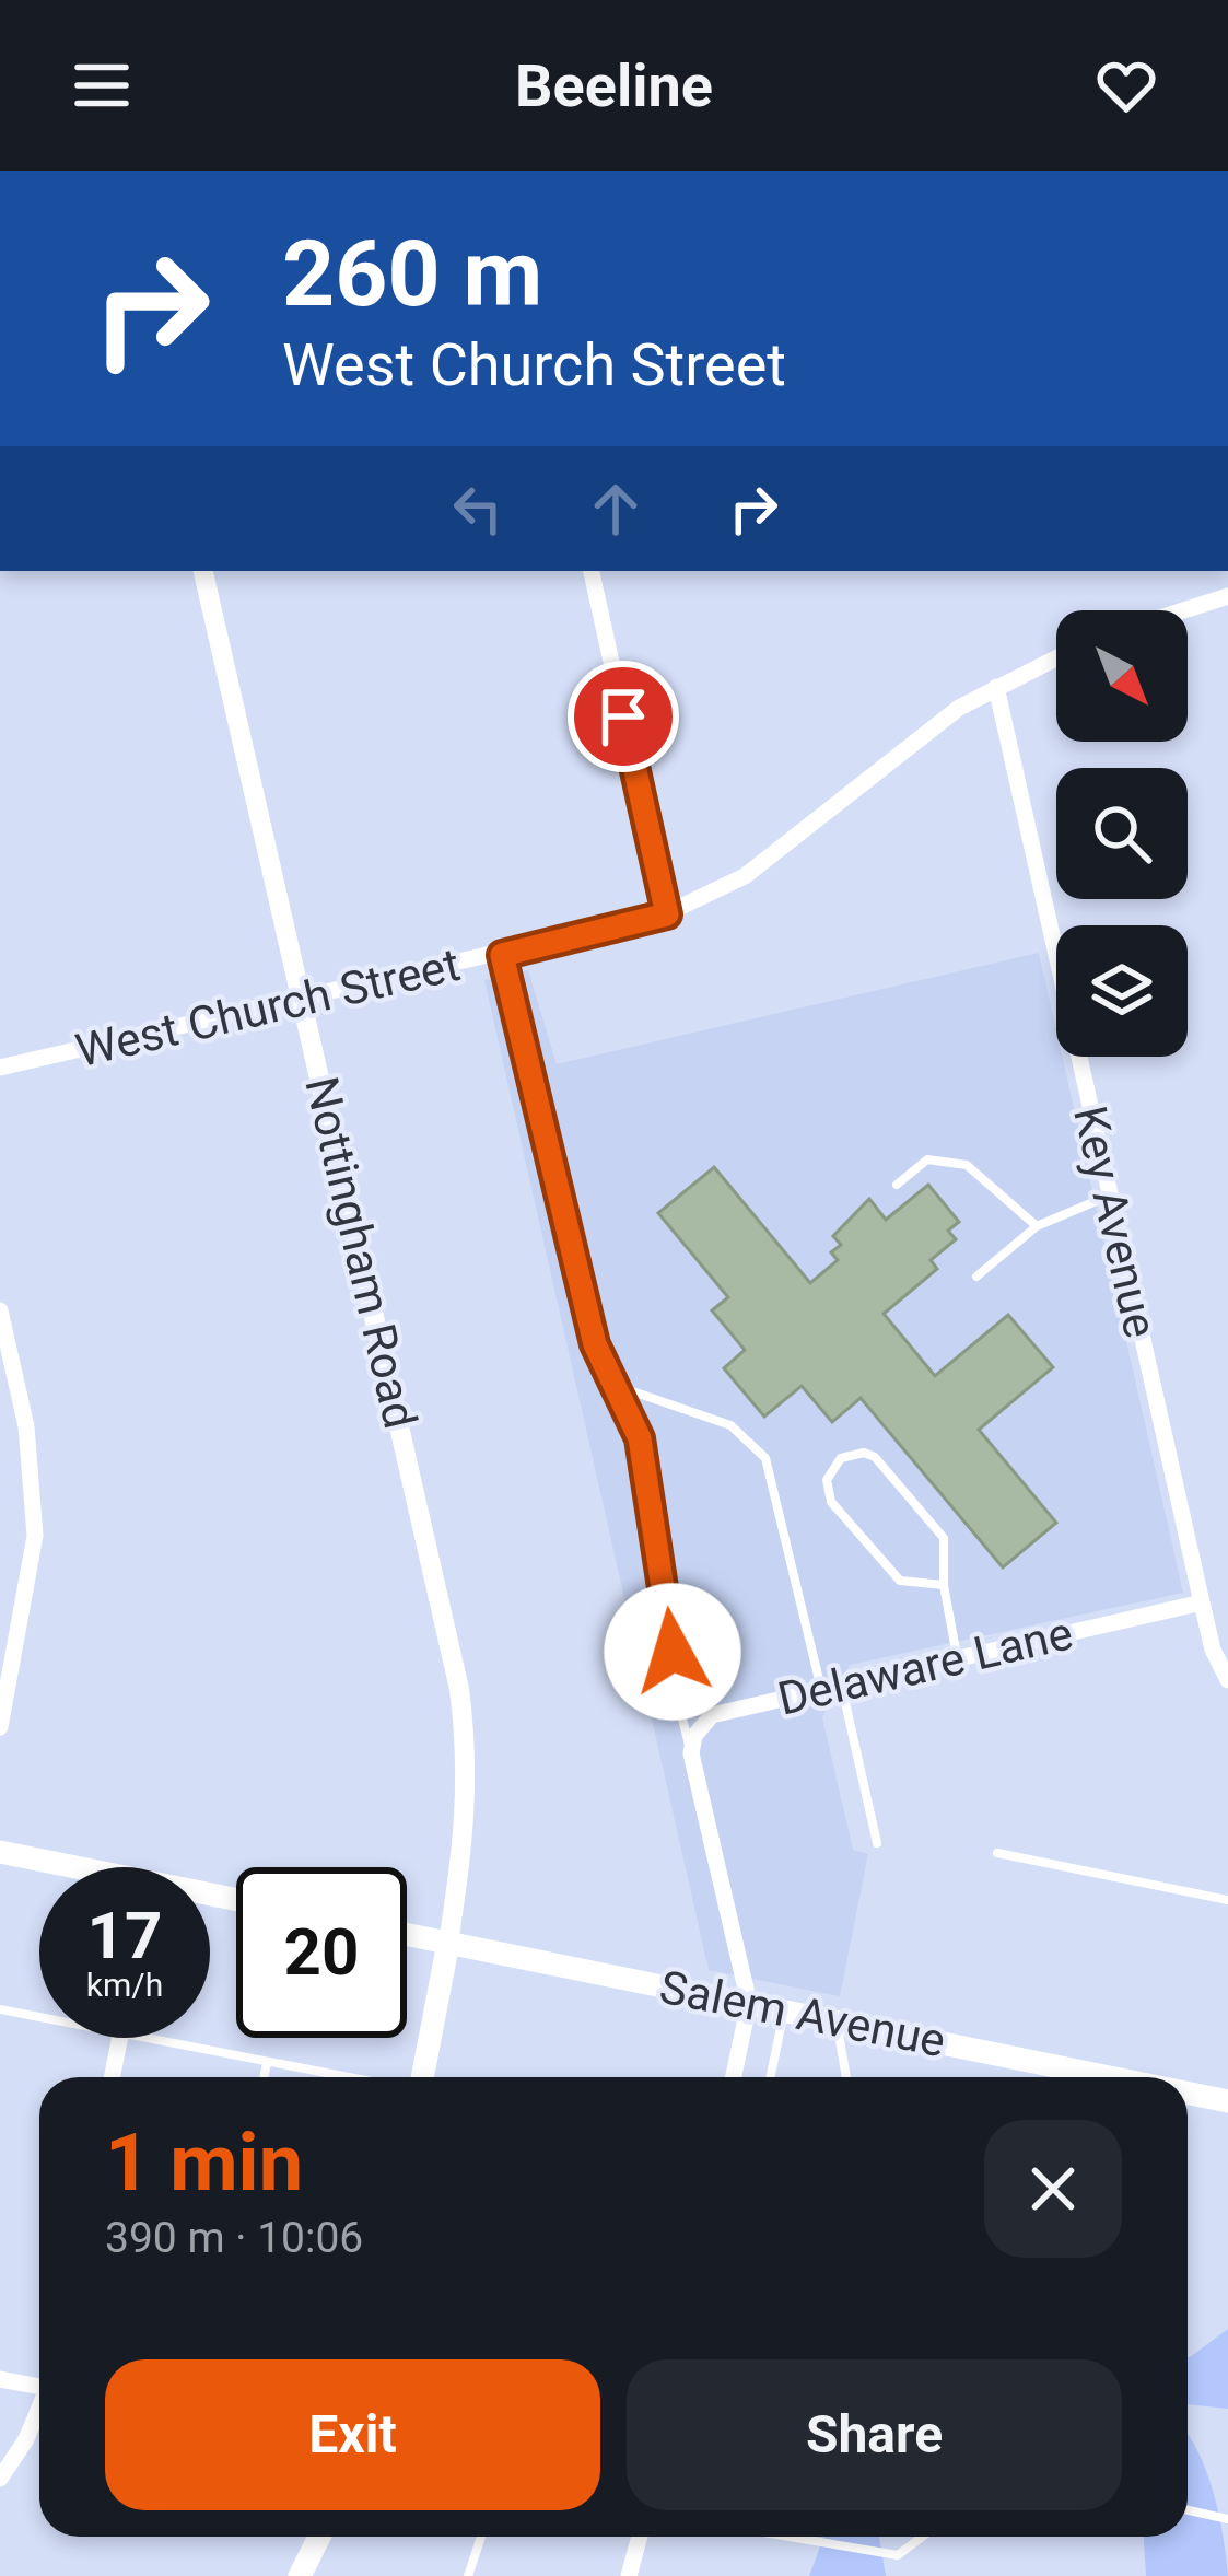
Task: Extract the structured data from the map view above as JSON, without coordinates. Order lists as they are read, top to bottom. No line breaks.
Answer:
{"streets":{"main road":["Salem Avenue"],"street":["West Church Street","Key Avenue","Nottingham Road","Delaware Lane"]},"crossings":[["West Church Street","Key Avenue"],["West Church Street","Nottingham Road"],["Key Avenue","Delaware Lane"],["Nottingham Road","Salem Avenue"]],"north":"bottom right","page":{"header":"Beeline","turn":["260 m","West Church Street"],"speed":"17 km/h","limit":"20","heading":["1 min","390 m · 10:06"],"buttons":["Exit","Share"]}}
